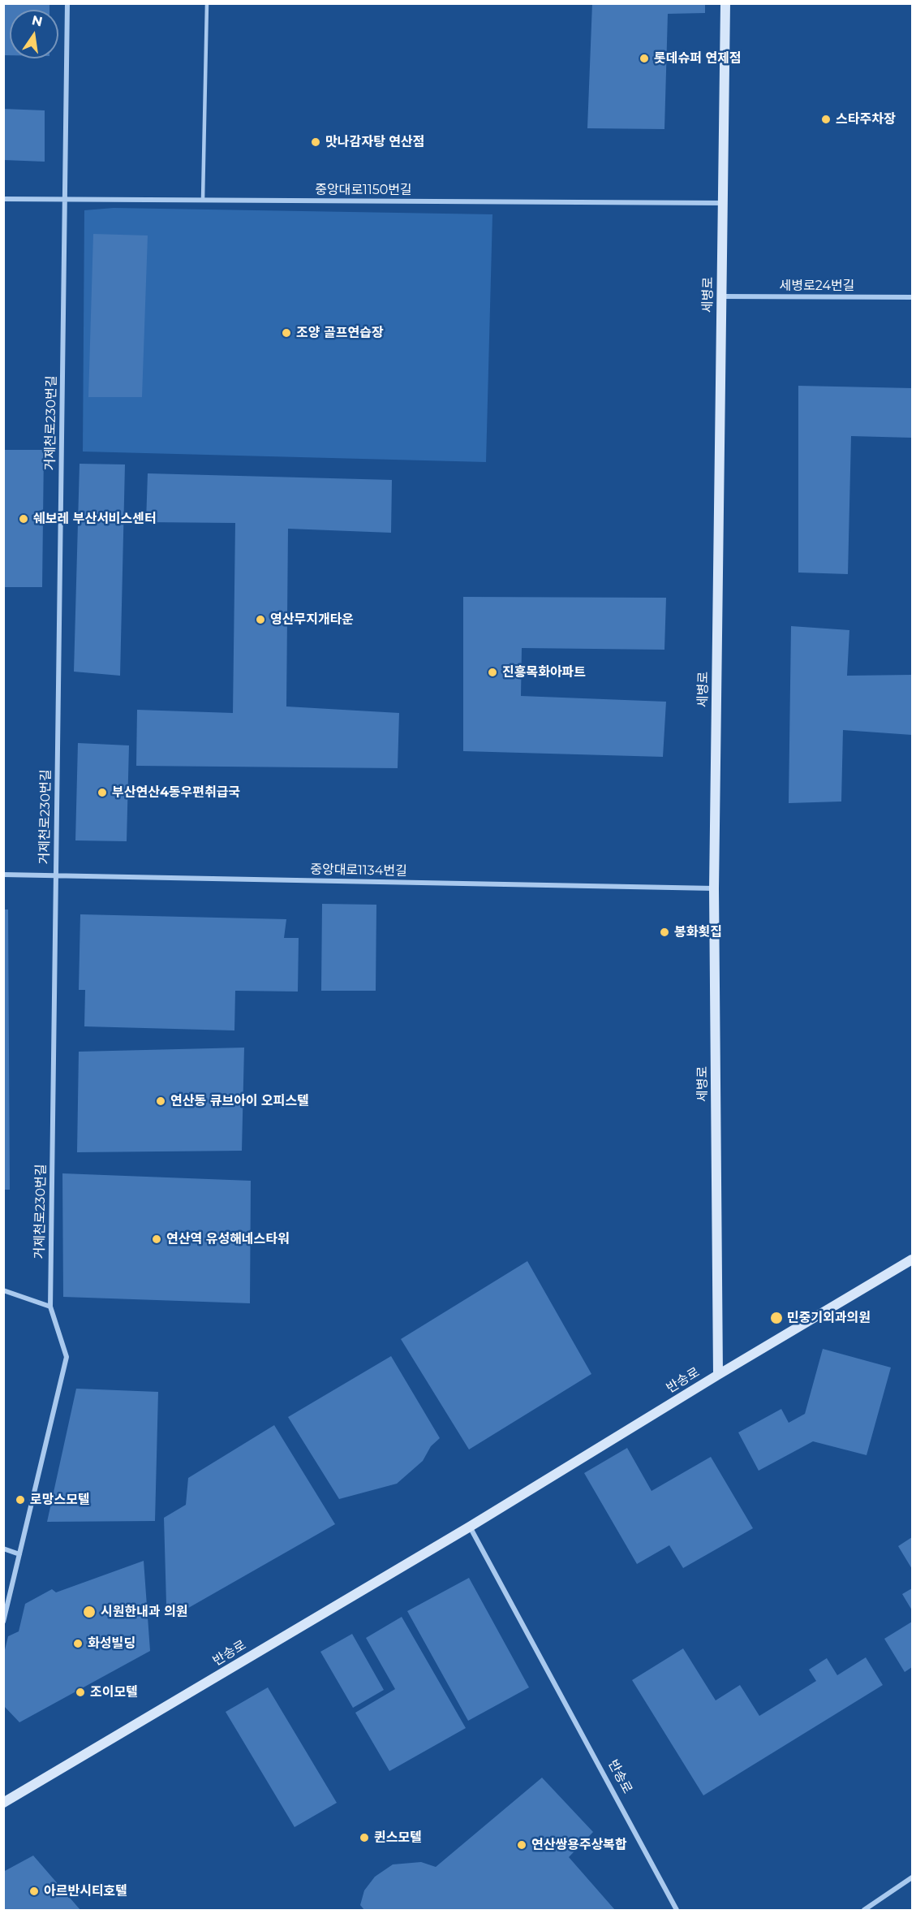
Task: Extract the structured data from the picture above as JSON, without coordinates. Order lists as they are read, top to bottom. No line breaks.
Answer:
{"streets":{"main road":["세병로","반송로"],"street":["중앙대로1150번길","세병로24번길","거제천로230번길","중앙대로1134번길"]},"crossings":[["중앙대로1150번길","세병로"],["중앙대로1150번길","거제천로230번길"],["세병로24번길","세병로"],["세병로","중앙대로1134번길"],["세병로","반송로"],["거제천로230번길","중앙대로1134번길"]],"places":["롯데슈퍼 연제점","스타주차장","맛나감자탕 연산점","조양 골프연습장","쉐보레 부산서비스센터","영산무지개타운","진흥목화아파트","부산연산4동우편취급국","봉화횟집","연산동 큐브아이 오피스텔","연산역 유성해네스타워","민중기외과의원","로망스모텔","시원한내과 의원","화성빌딩","조이모텔","퀸스모텔","연산쌍용주상복합","아르반시티호텔"],"north":"top"}
